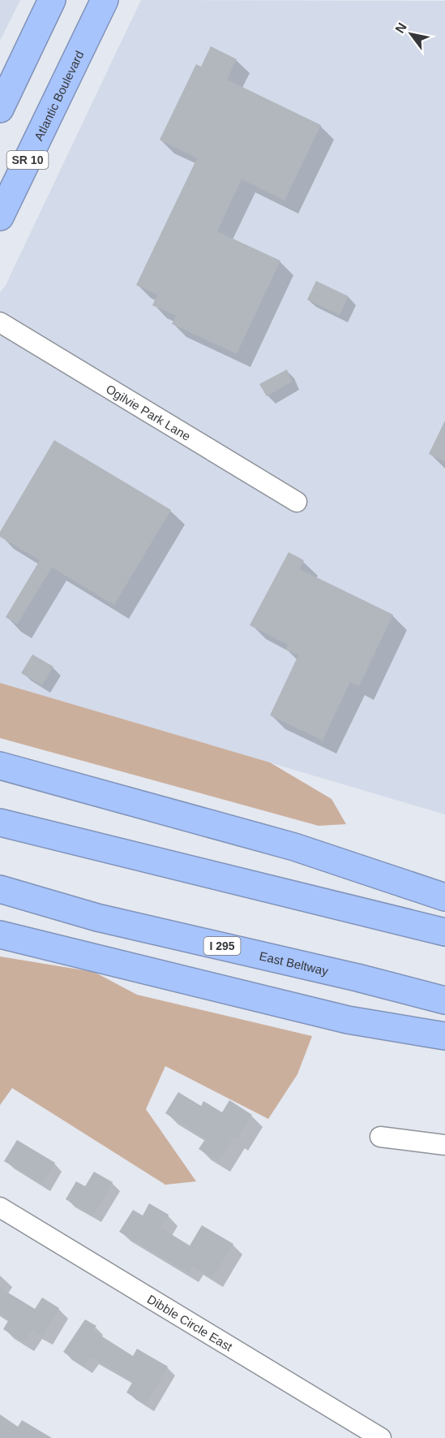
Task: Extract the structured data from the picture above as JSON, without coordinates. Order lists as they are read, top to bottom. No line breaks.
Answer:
{"streets":{"highway":["Atlantic Boulevard","SR 10","I 295","East Beltway"],"street":["Ogilvie Park Lane","Dibble Circle East"]},"north":"top left"}
